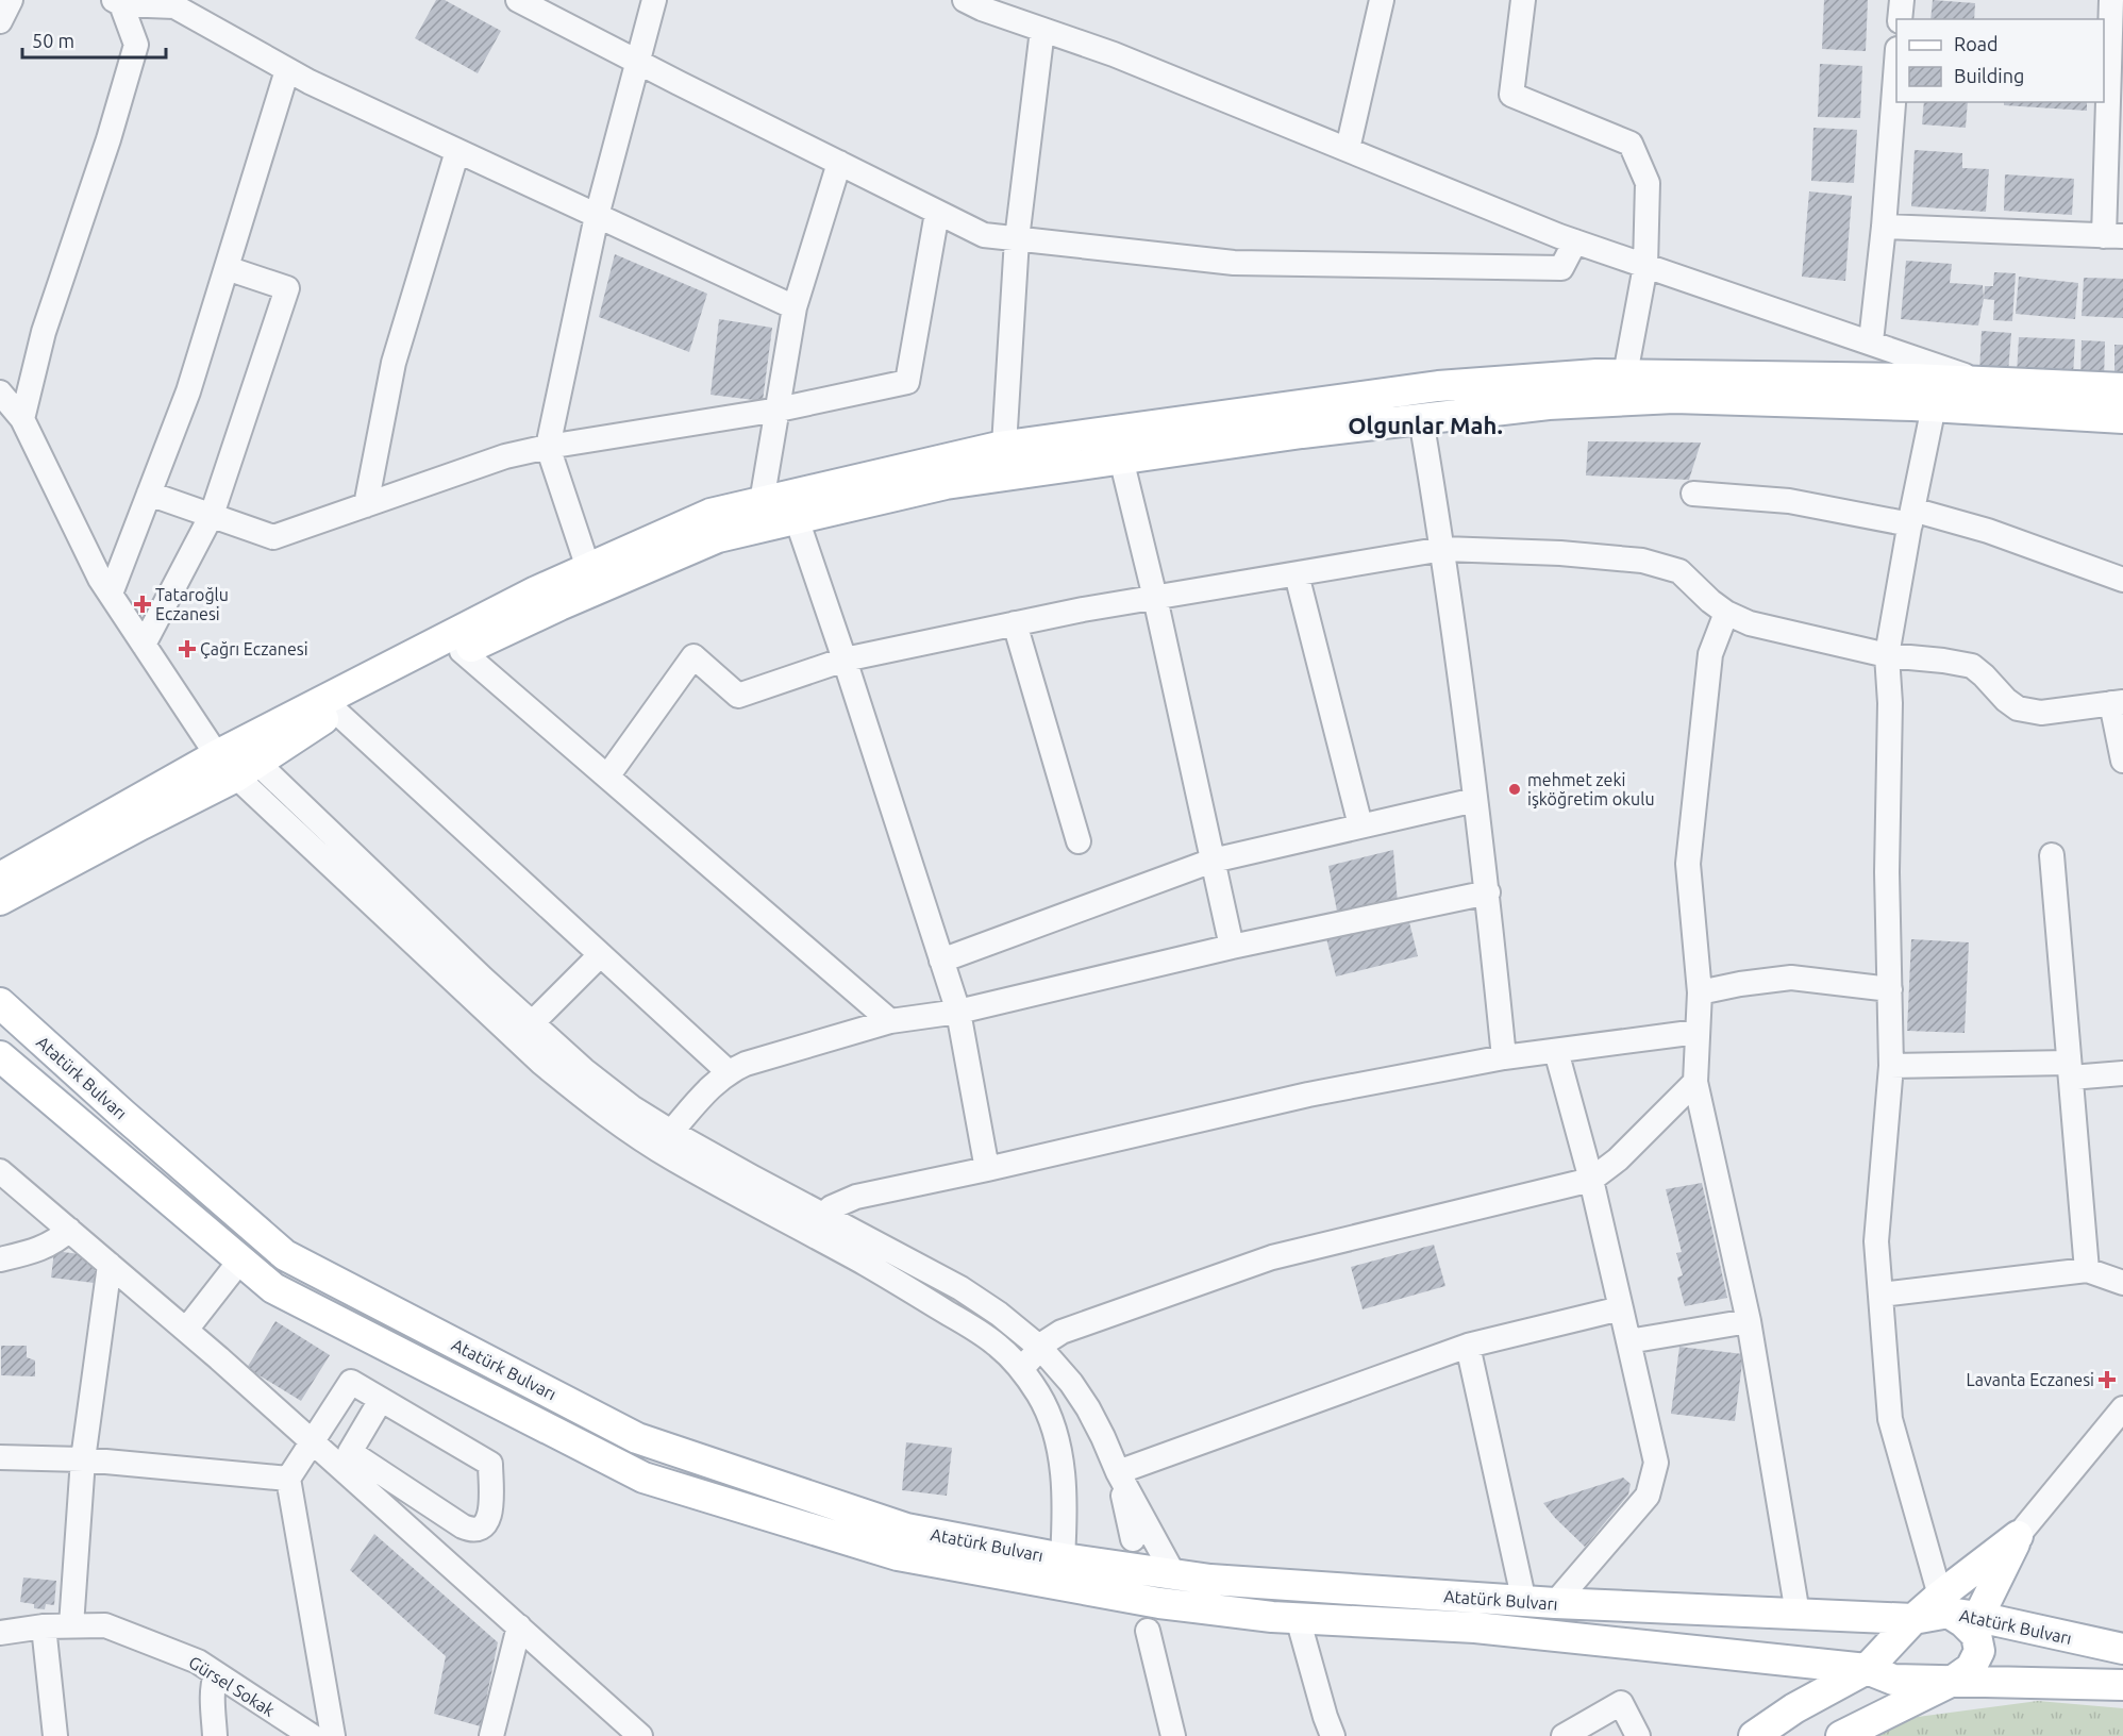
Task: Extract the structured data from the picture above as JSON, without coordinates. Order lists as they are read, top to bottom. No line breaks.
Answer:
{"streets":{"main road":["Atatürk Bulvarı"],"street":["Gürsel Sokak"]},"districts":["Olgunlar Mah."],"places":{"health":["Tataroğlu Eczanesi","Çağrı Eczanesi","Lavanta Eczanesi"],"other":["mehmet zeki işköğretim okulu"]},"legend":["Road","Building"],"scale_bar":"50 m"}
